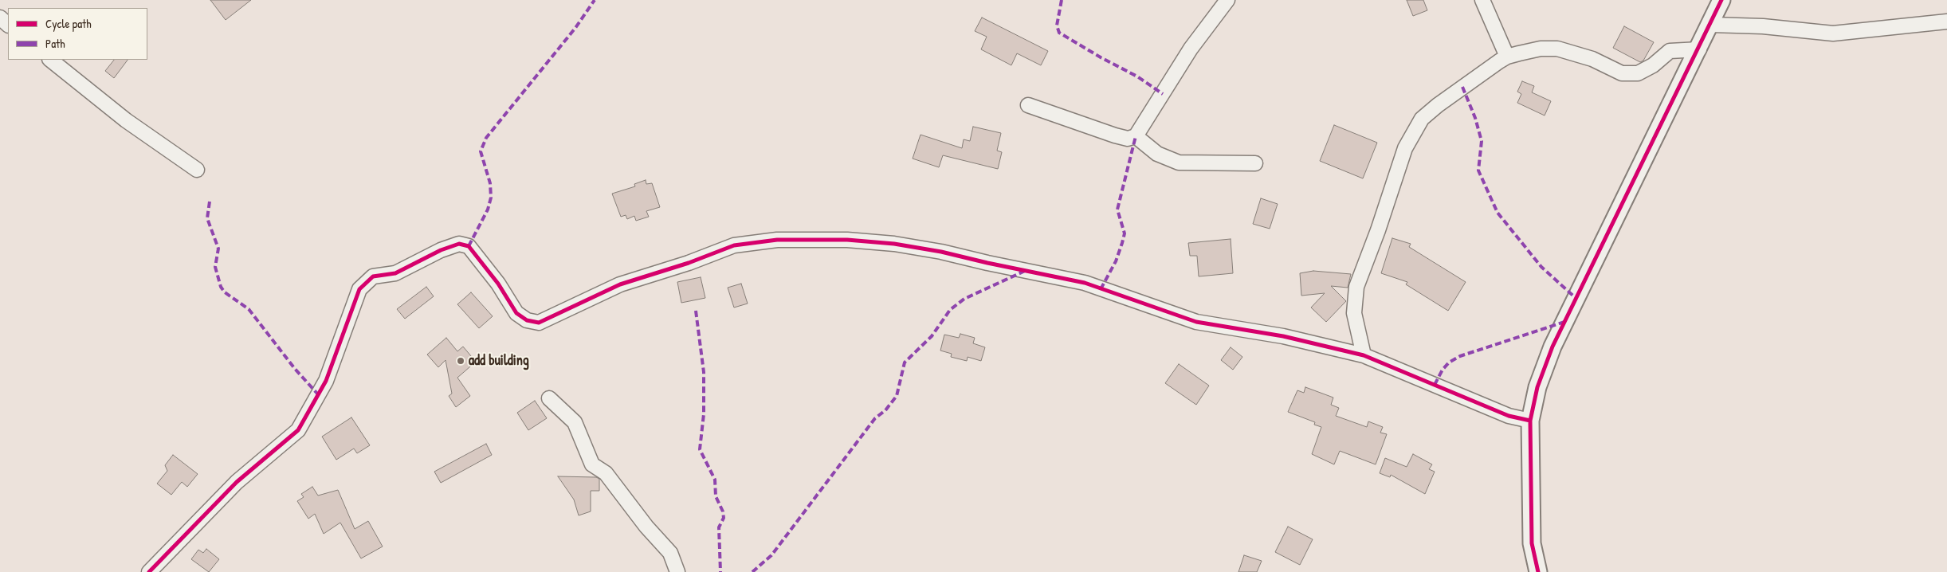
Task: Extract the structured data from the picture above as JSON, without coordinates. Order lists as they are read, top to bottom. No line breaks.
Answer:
{"places":["add building"],"legend":["Cycle path","Path"]}
